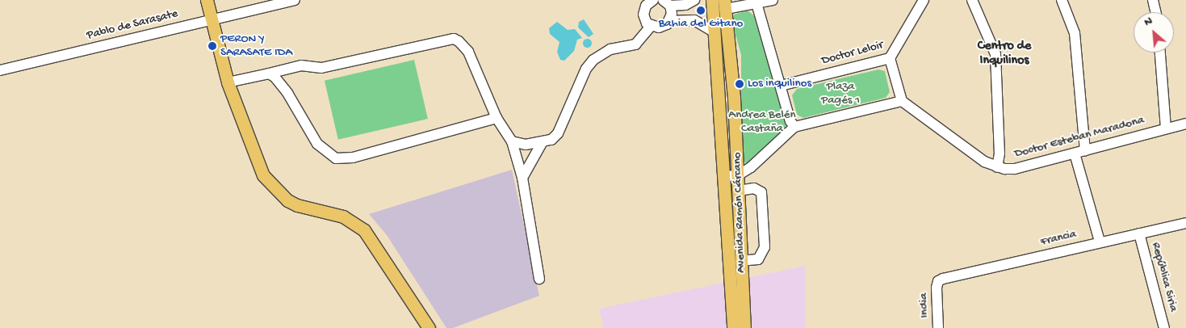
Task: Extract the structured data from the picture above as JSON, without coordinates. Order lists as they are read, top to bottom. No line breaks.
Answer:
{"streets":{"main road":["Avenida Ramón Cárcano"],"street":["Pablo de Sarasate","Doctor Leloir","Doctor Esteban Maradona","Francia","República Siria","India"]},"crossings":[["Francia","República Siria"],["Francia","India"]],"districts":["Centro de Inquilinos"],"parks":["Plaza Pagés 1","Andrea Belén Castaña"],"places":["Bahia del Gitano","PERON Y SARASATE IDA","Los inquilinos"],"north":"top left"}
